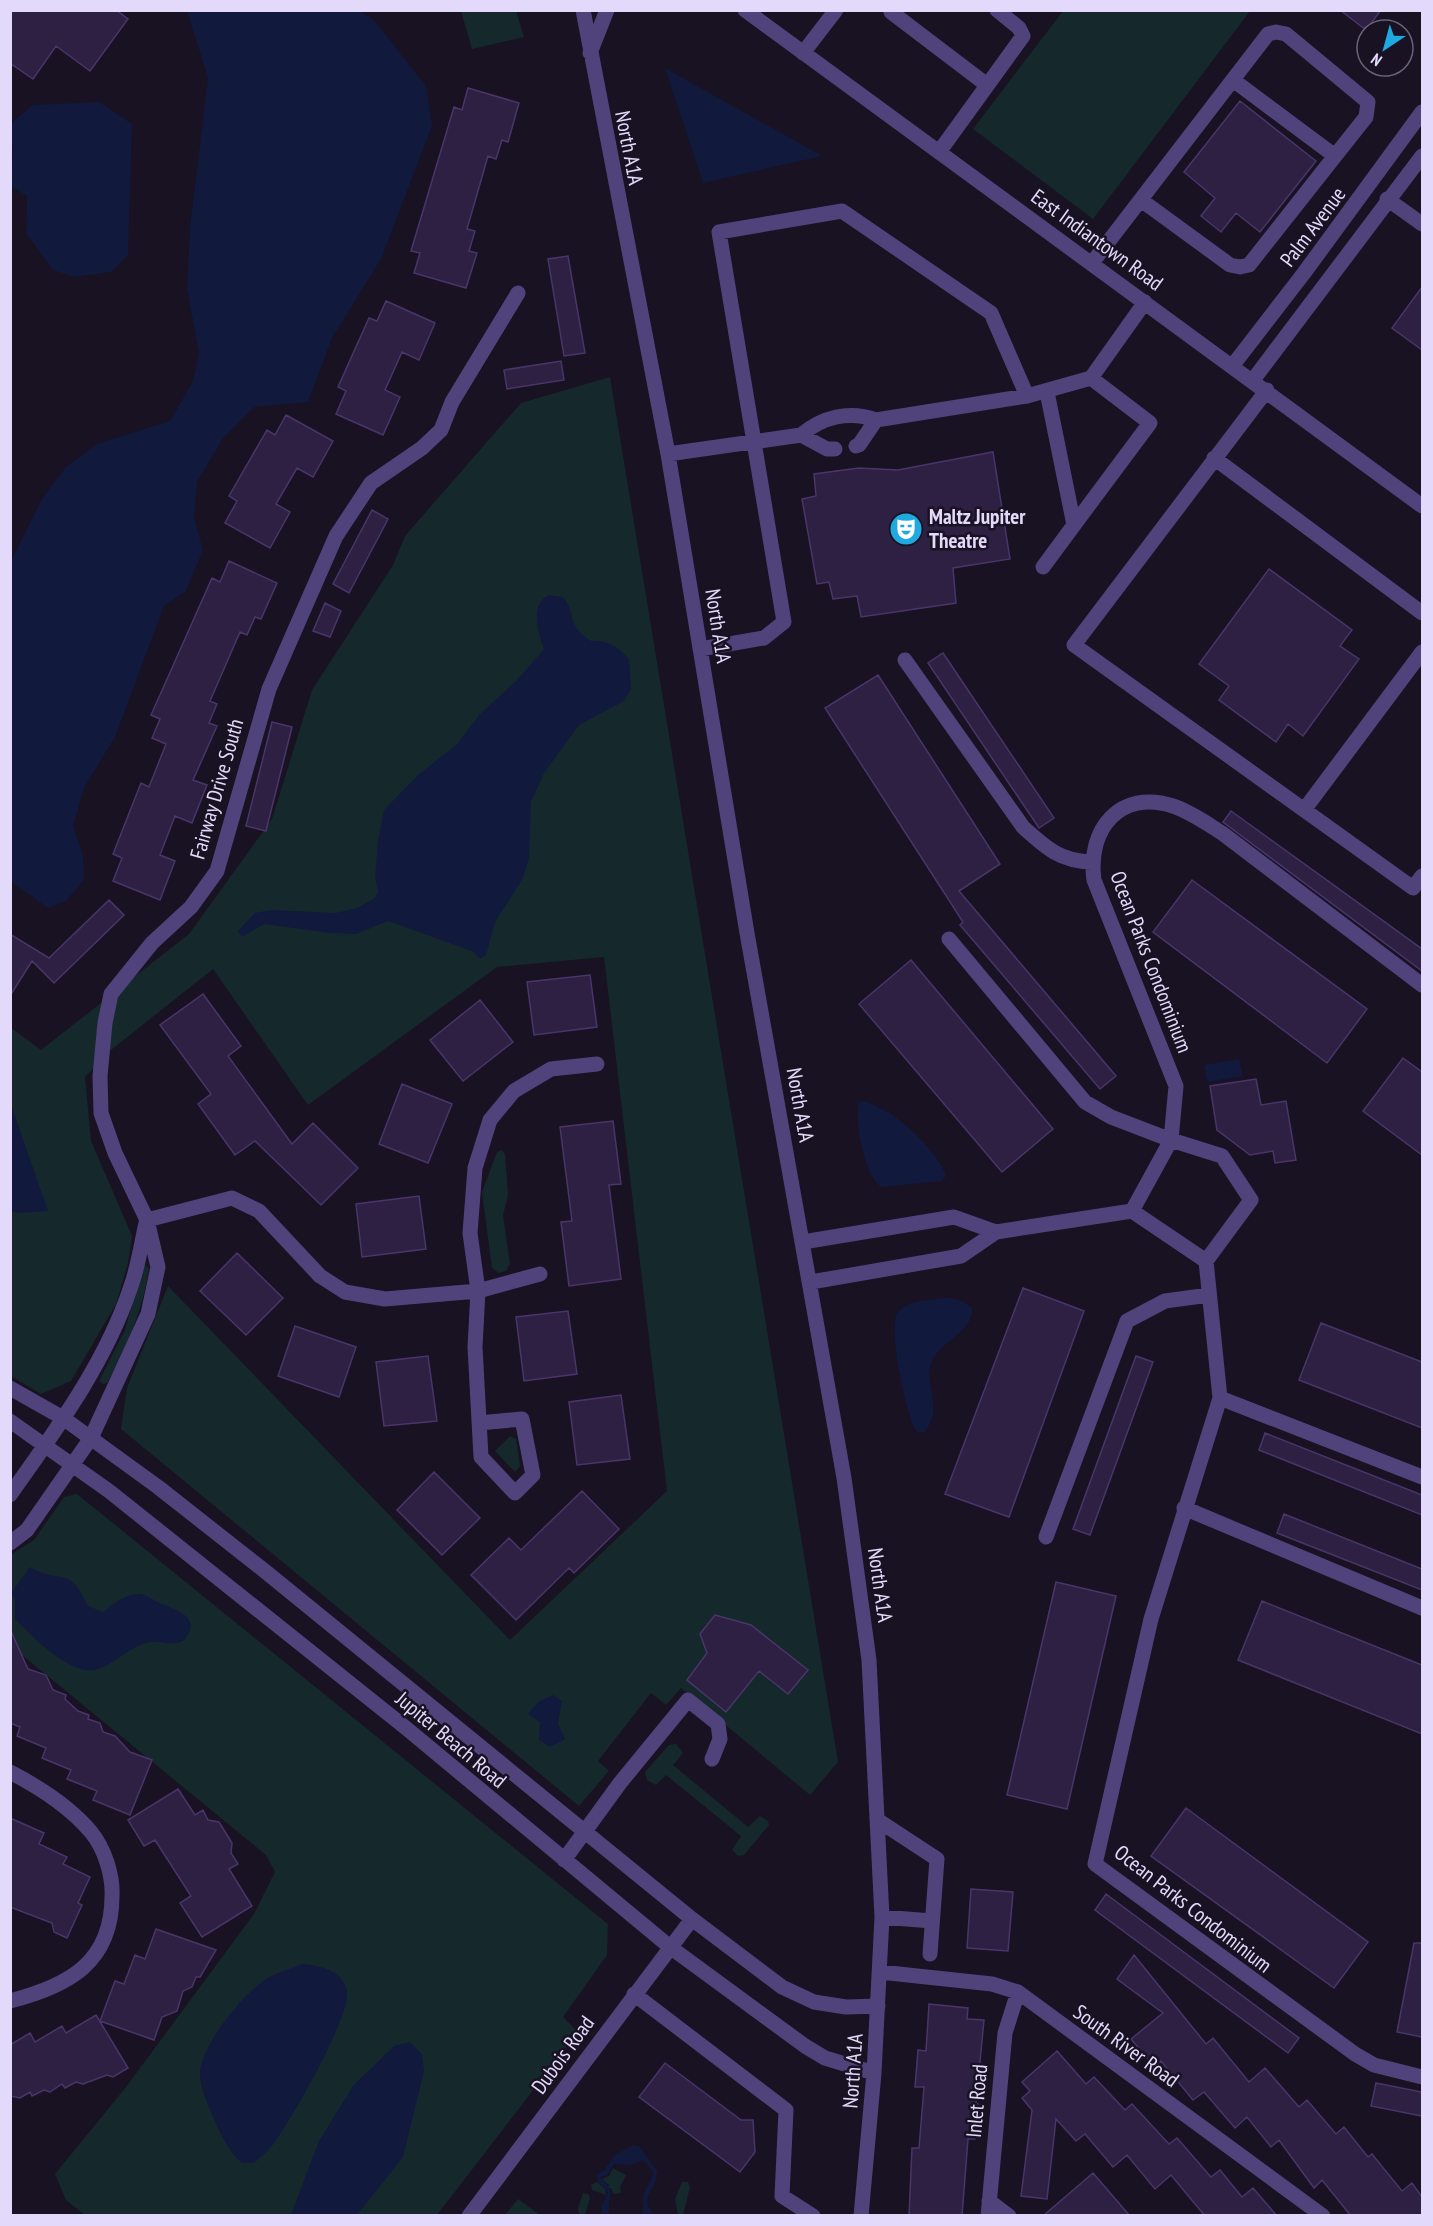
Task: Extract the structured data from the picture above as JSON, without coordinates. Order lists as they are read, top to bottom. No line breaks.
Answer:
{"streets":{"street":["North A1A","Palm Avenue","East Indiantown Road","Fairway Drive South","Ocean Parks Condominium","Jupiter Beach Road","South River Road","Dubois Road","Inlet Road"]},"crossings":[["North A1A","Jupiter Beach Road"],["North A1A","South River Road"],["Palm Avenue","East Indiantown Road"],["Fairway Drive South","Jupiter Beach Road"],["Jupiter Beach Road","Dubois Road"],["South River Road","Inlet Road"]],"places":{"theatre":["Maltz Jupiter Theatre"]},"north":"bottom left"}
